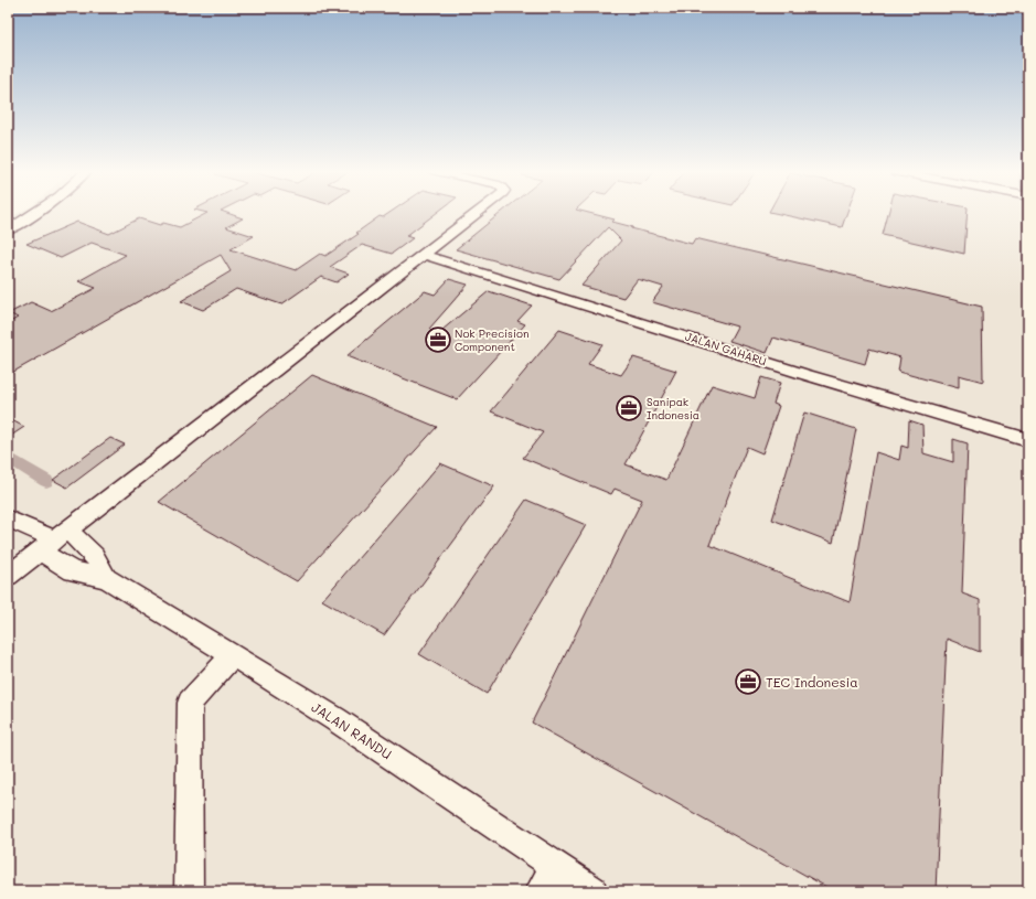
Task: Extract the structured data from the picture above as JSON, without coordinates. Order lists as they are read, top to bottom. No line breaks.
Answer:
{"streets":{"street":["JALAN GAHARU","JALAN RANDU"]},"places":{"office":["Nok Precision Component","Sanipak Indonesia","TEC Indonesia"]}}
